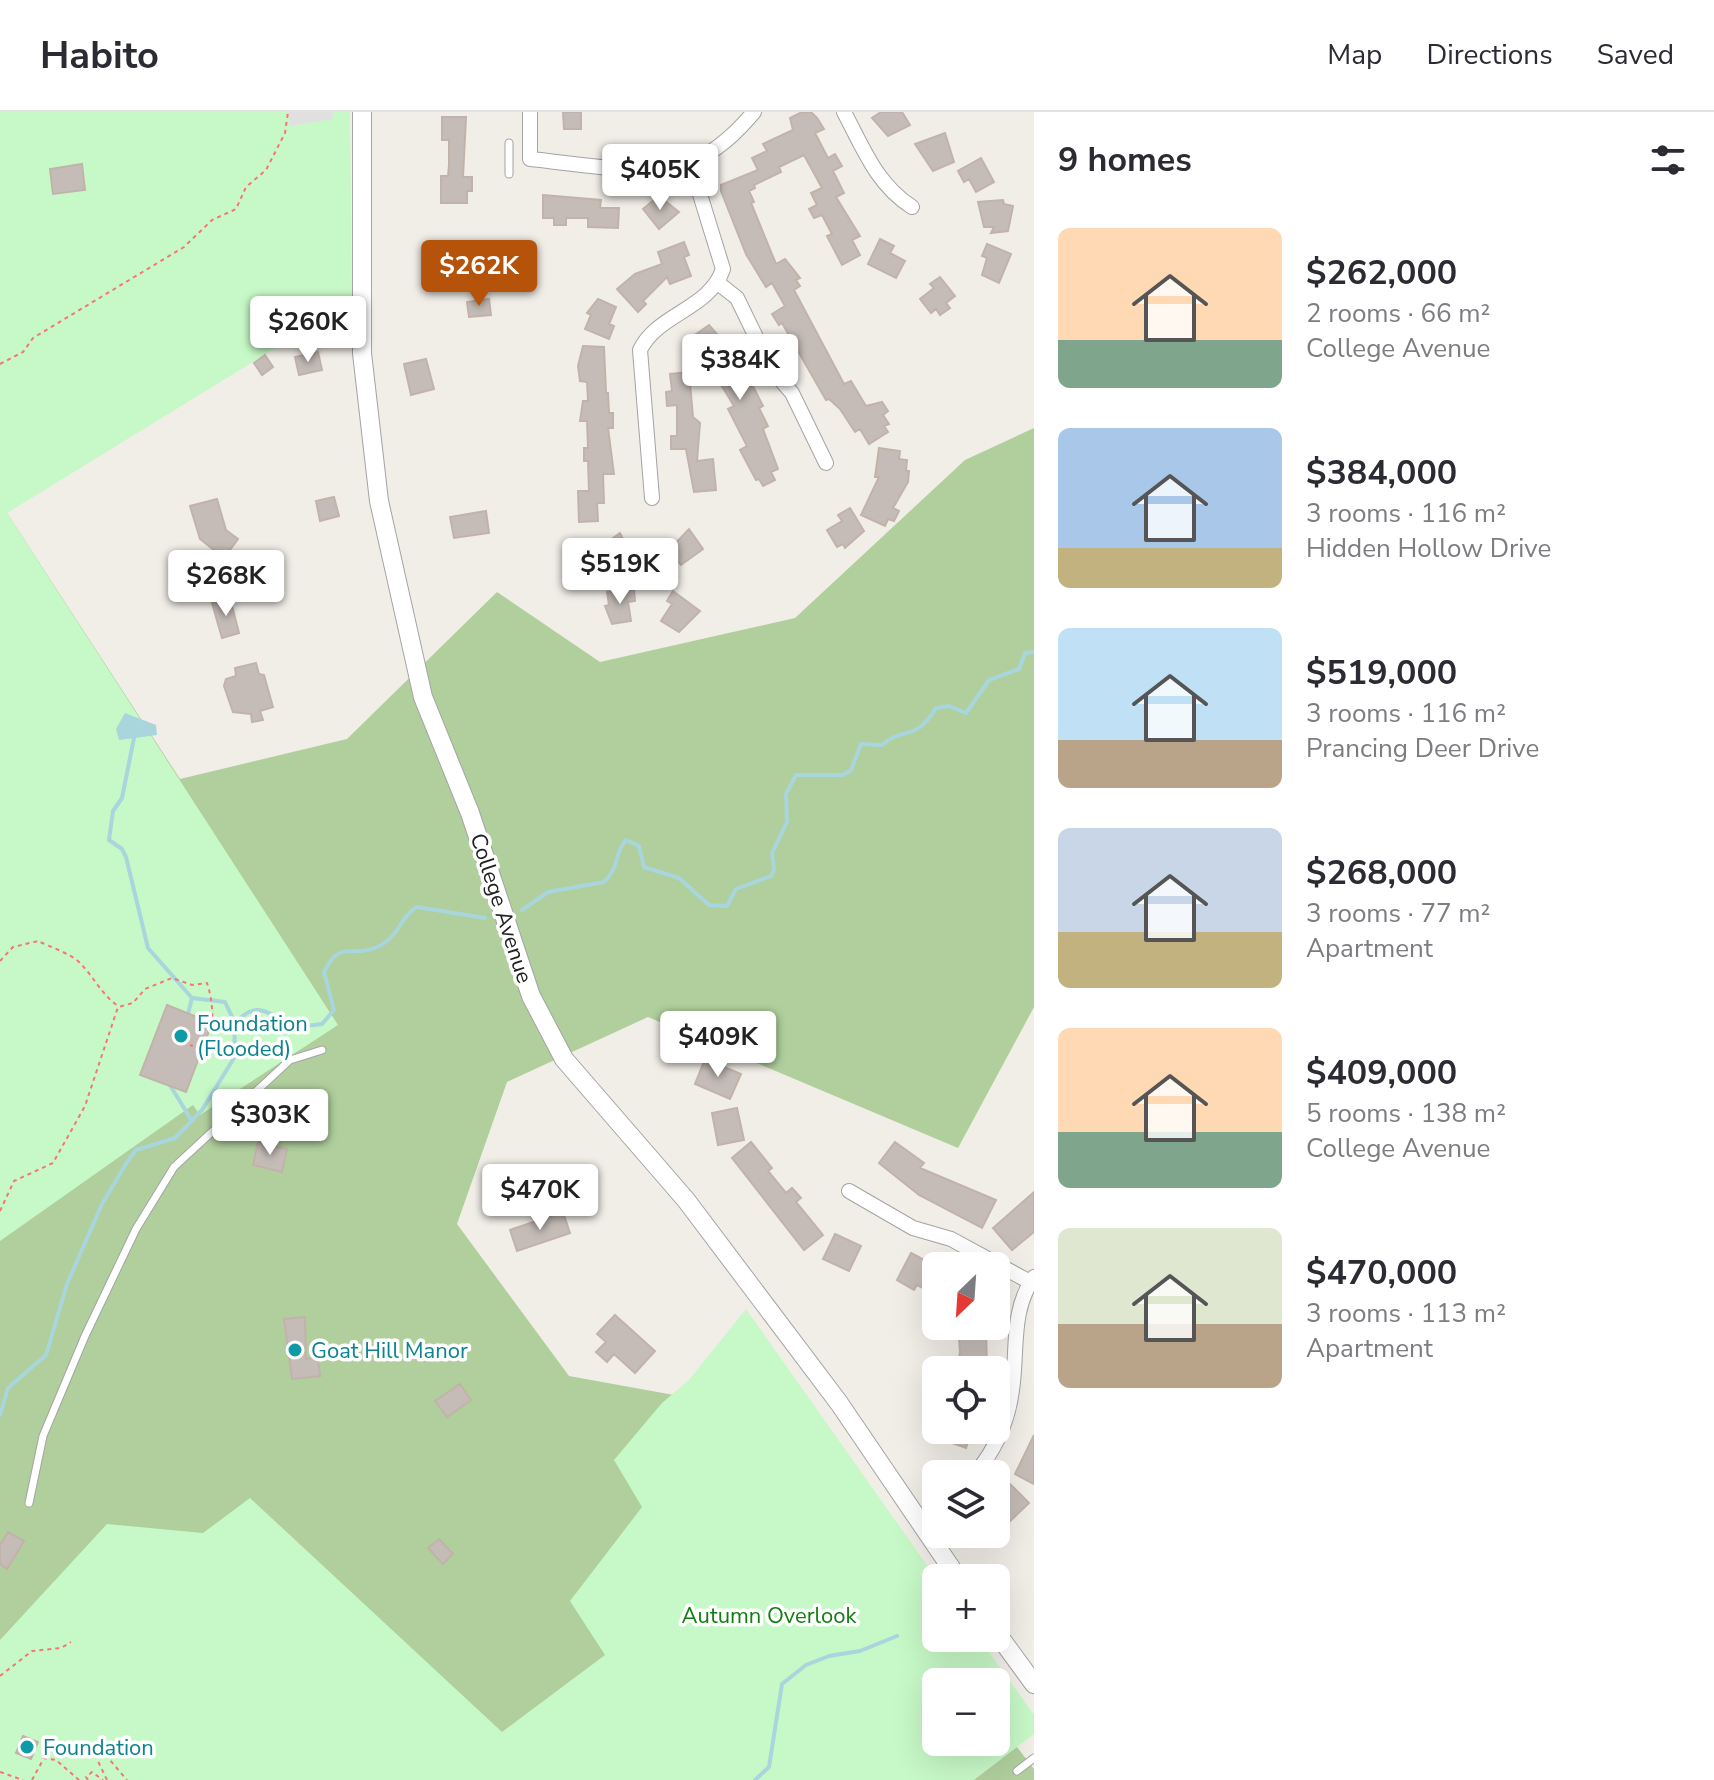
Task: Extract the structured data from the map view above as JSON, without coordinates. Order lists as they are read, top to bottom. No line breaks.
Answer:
{"streets":{"street":["College Avenue"]},"parks":["Autumn Overlook"],"places":["Foundation (Flooded)","Goat Hill Manor","Foundation"],"north":"bottom left","page":{"header":"Habito","nav":["Map","Directions","Saved"],"heading":"9 homes","price":["$405K","$262K","$260K","$384K","$519K","$268K","$409K","$303K","$470K"],"list":[{"name":"$262,000","note":"2 rooms · 66 m² · College Avenue"},{"name":"$384,000","note":"3 rooms · 116 m² · Hidden Hollow Drive"},{"name":"$519,000","note":"3 rooms · 116 m² · Prancing Deer Drive"},{"name":"$268,000","note":"3 rooms · 77 m² · Apartment"},{"name":"$409,000","note":"5 rooms · 138 m² · College Avenue"},{"name":"$470,000","note":"3 rooms · 113 m² · Apartment"}],"map_buttons":["+","−"]}}
